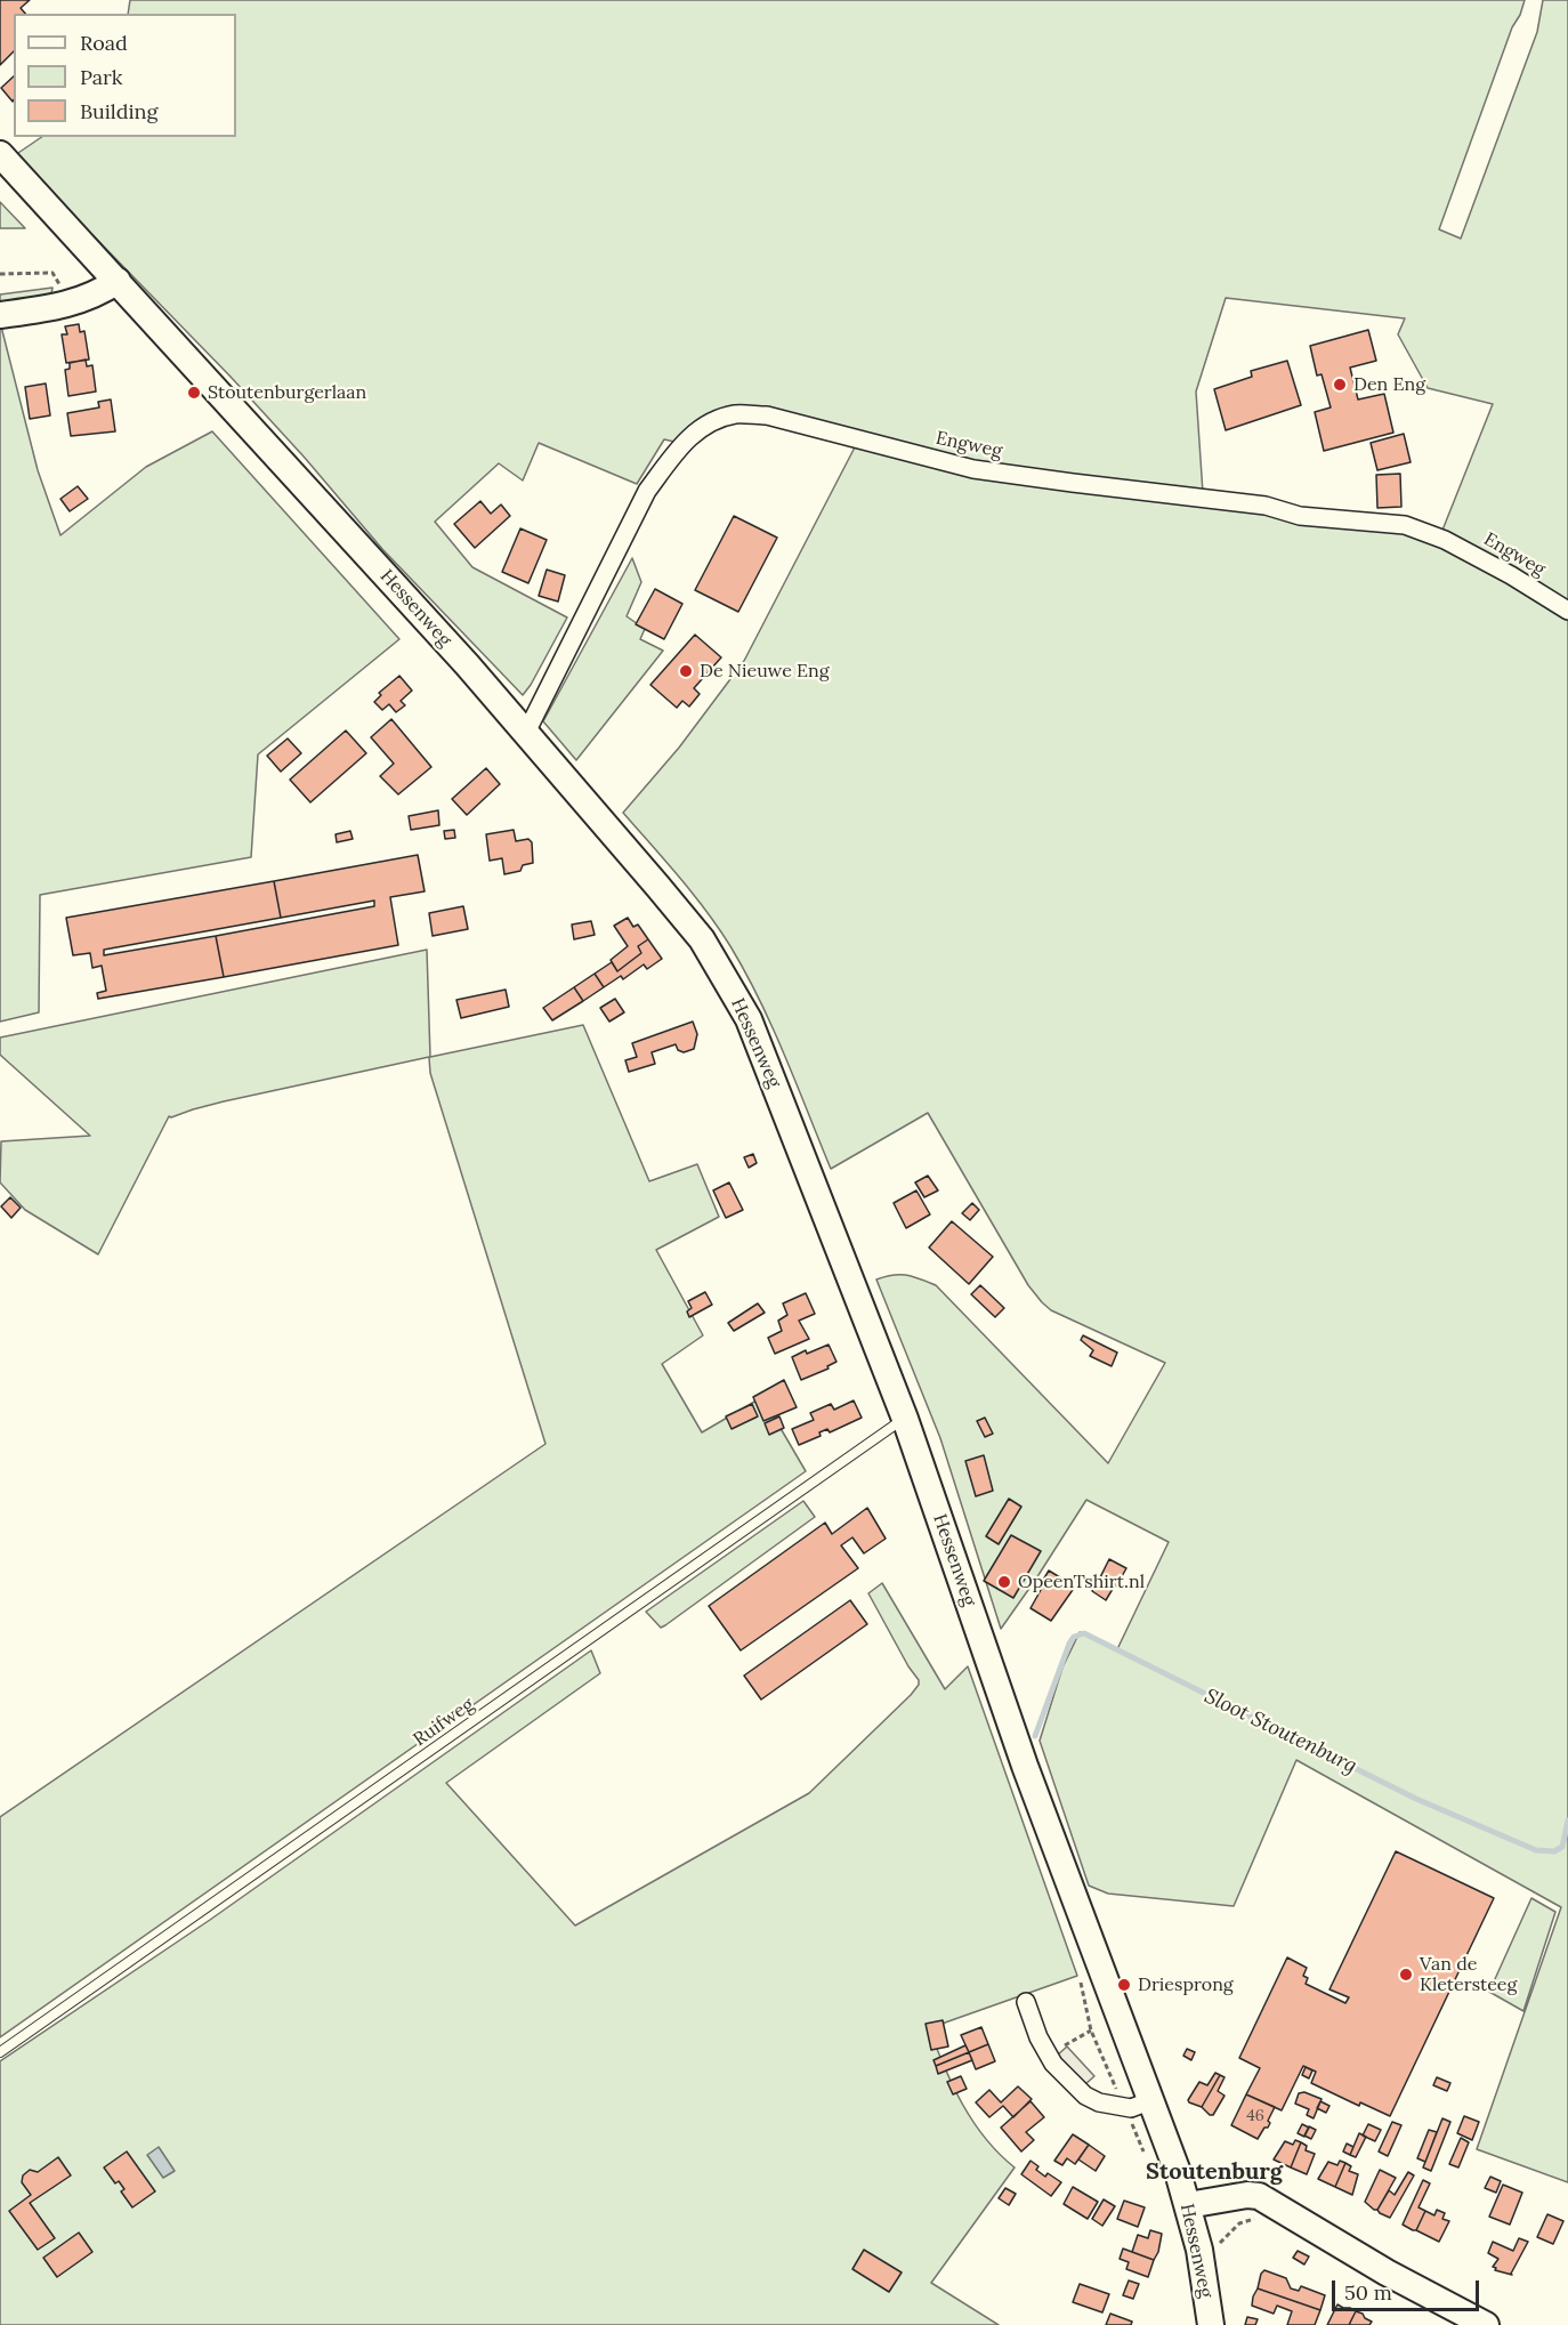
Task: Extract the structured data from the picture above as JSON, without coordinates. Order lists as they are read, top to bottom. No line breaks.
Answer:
{"streets":{"street":["Engweg","Hessenweg"],"lane":["Ruifweg"]},"crossings":[["Engweg","Hessenweg"],["Hessenweg","Ruifweg"]],"districts":["Stoutenburg"],"water":["Sloot Stoutenburg"],"places":["Den Eng","Stoutenburgerlaan","De Nieuwe Eng","OpeenTshirt.nl","Van de Kletersteeg","Driesprong"],"house_numbers":["46"],"legend":["Road","Park","Building"],"scale_bar":"50 m"}
